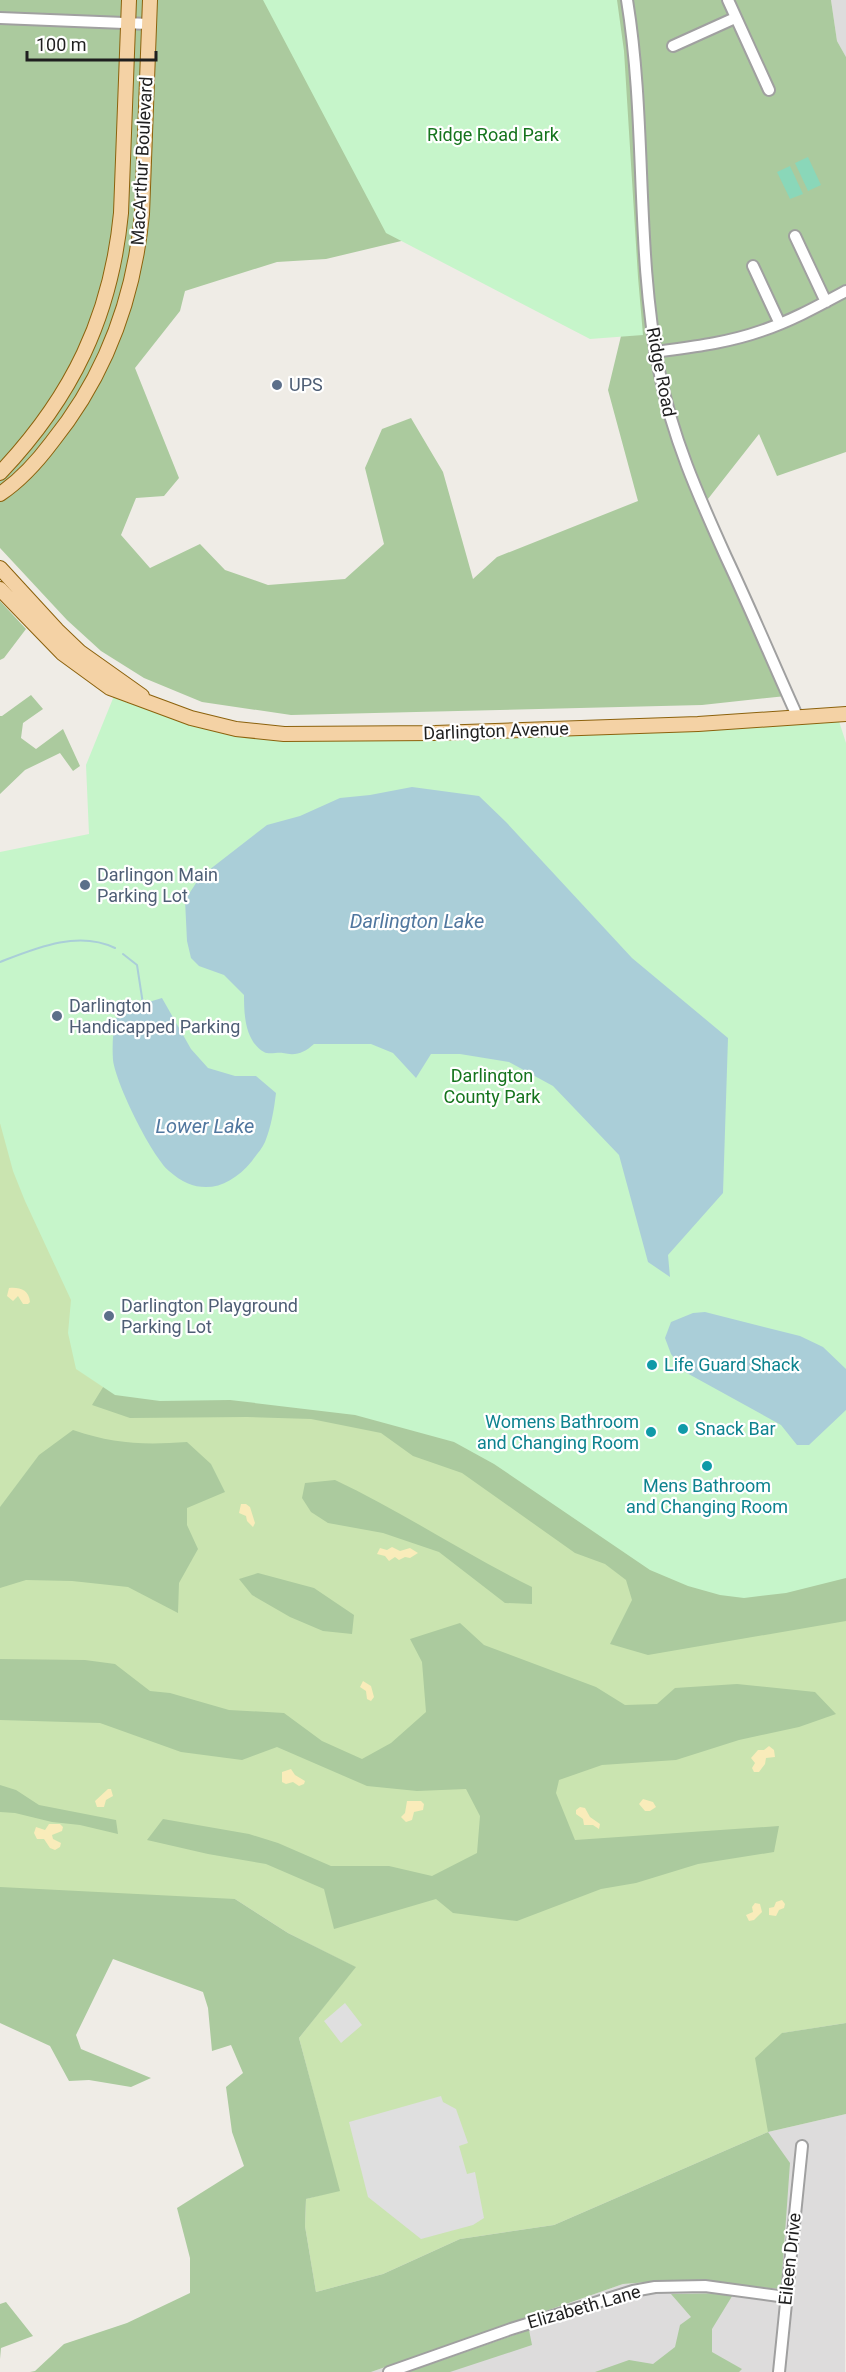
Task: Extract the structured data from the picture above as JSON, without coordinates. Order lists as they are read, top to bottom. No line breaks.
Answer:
{"streets":{"main road":["MacArthur Boulevard","Darlington Avenue"],"street":["Ridge Road","Eileen Drive","Elizabeth Lane"]},"crossings":[["Ridge Road","Darlington Avenue"],["Eileen Drive","Elizabeth Lane"]],"water":["Darlington Lake","Lower Lake"],"parks":["Ridge Road Park","Darlington County Park"],"places":["UPS","Darlingon Main Parking Lot","Darlington Handicapped Parking","Darlington Playground Parking Lot","Life Guard Shack","Snack Bar","Womens Bathroom and Changing Room","Mens Bathroom and Changing Room"],"scale_bar":"100 m"}
